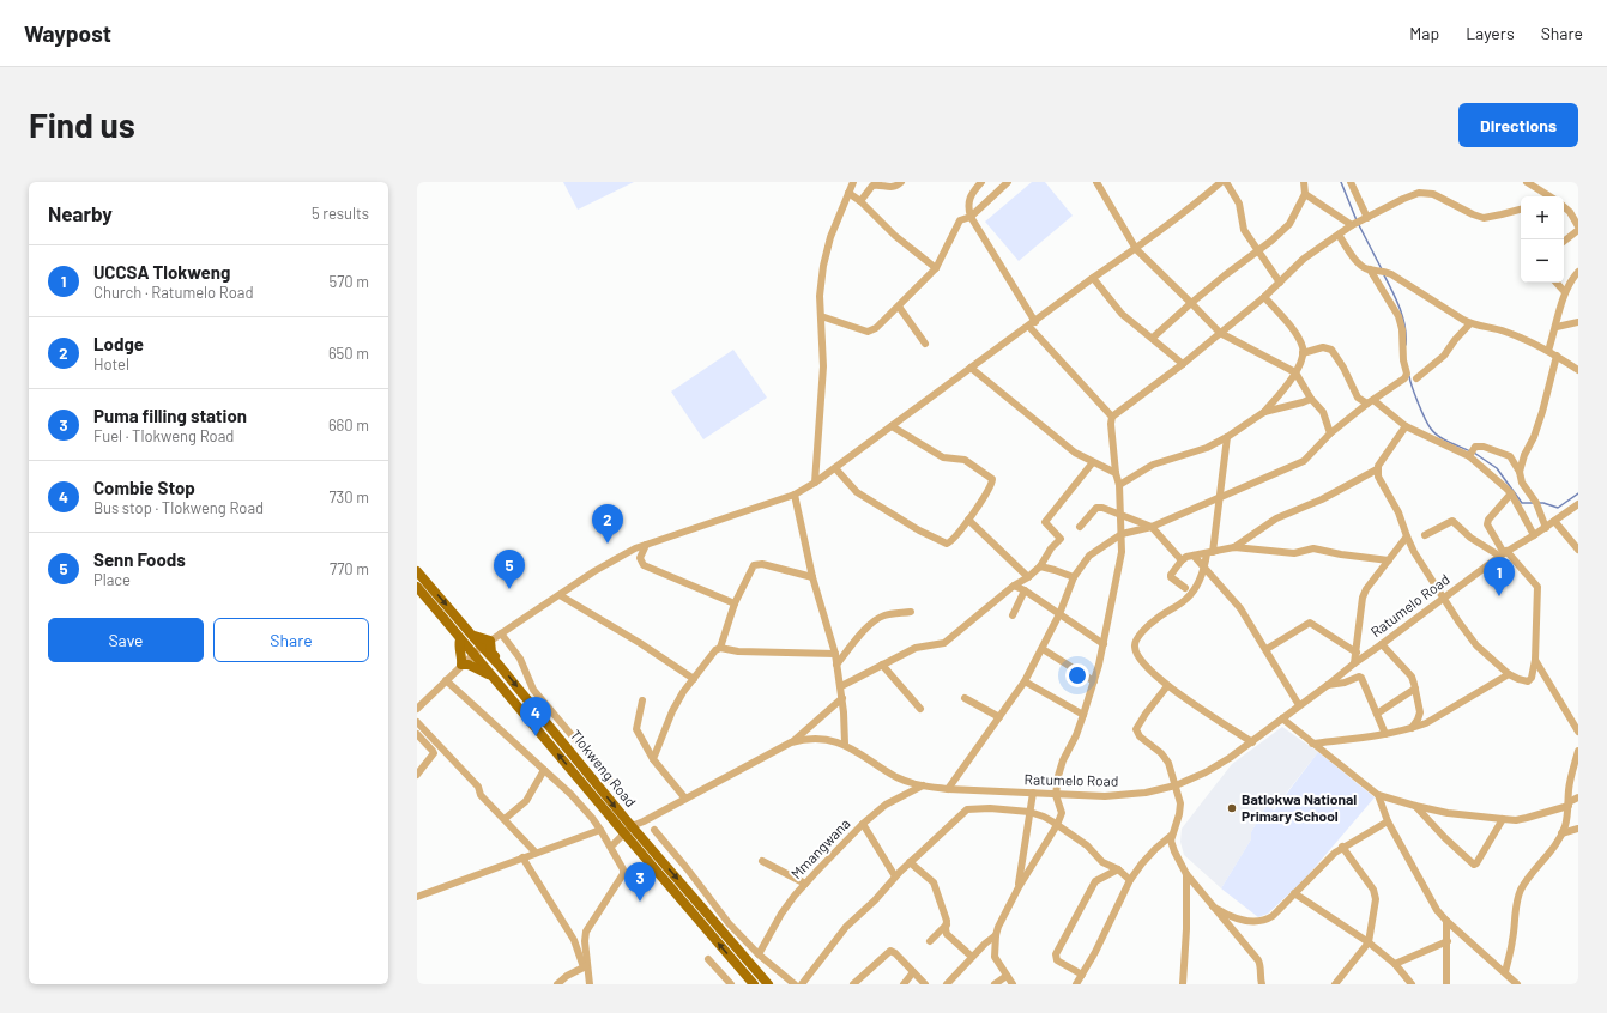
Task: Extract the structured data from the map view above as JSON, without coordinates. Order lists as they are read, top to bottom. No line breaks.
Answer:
{"streets":{"main road":["Tlokweng Road"],"street":["Ratumelo Road","Mmangwana"]},"crossings":[["Ratumelo Road","Tlokweng Road"],["Ratumelo Road","Mmangwana"]],"places":["Batlokwa National Primary School"],"page":{"header":"Waypost","nav":["Map","Layers","Share"],"buttons":["Directions",["Save","Share"]],"title":"Find us","heading":["Nearby","5 results"],"map_buttons":["+","−"],"list":[{"mark":"1","name":"UCCSA Tlokweng","note":"Church · Ratumelo Road","value":"570 m"},{"mark":"2","name":"Lodge","note":"Hotel","value":"650 m"},{"mark":"3","name":"Puma filling station","note":"Fuel · Tlokweng Road","value":"660 m"},{"mark":"4","name":"Combie Stop","note":"Bus stop · Tlokweng Road","value":"730 m"},{"mark":"5","name":"Senn Foods","note":"Place","value":"770 m"}],"pins":["2","5","1","4","3"]}}
